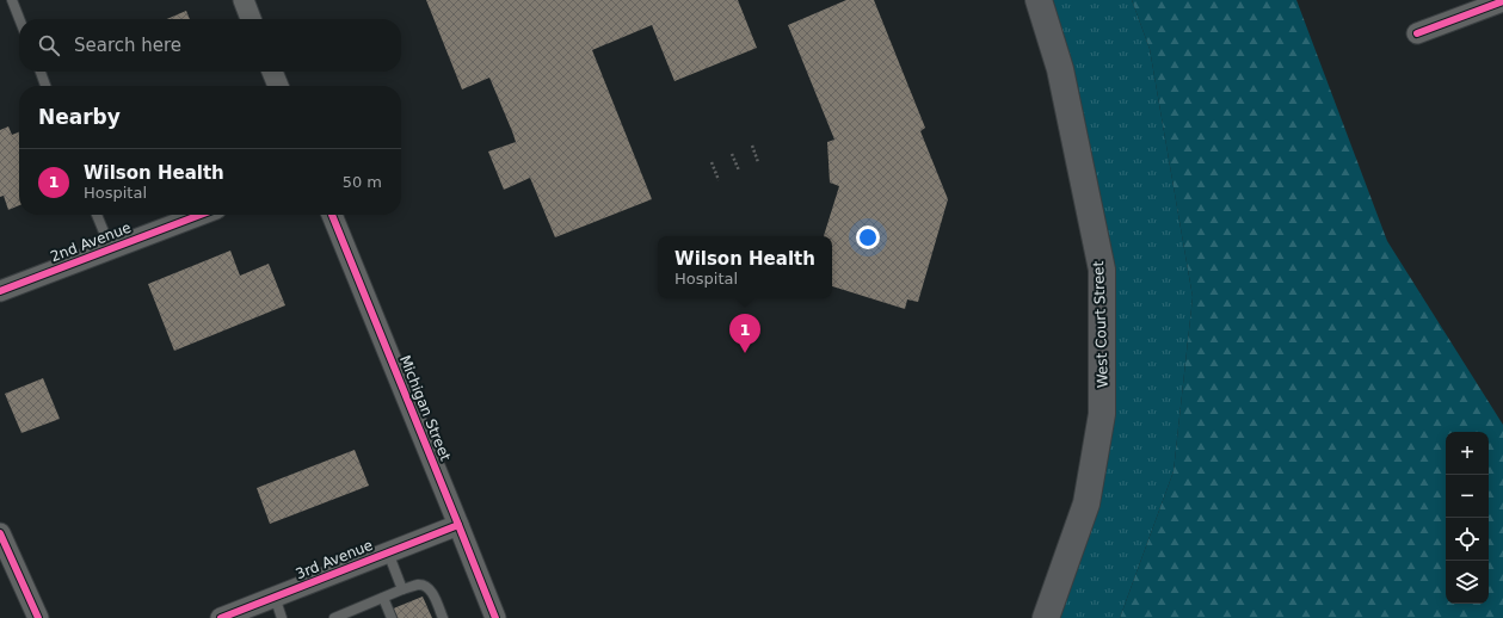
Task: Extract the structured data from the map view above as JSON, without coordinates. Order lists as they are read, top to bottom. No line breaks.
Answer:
{"streets":{"main road":["West Court Street"],"street":["2nd Avenue","Michigan Street","3rd Avenue"]},"crossings":[["Michigan Street","3rd Avenue"]],"page":{"search":"Search here","heading":"Nearby","list":[{"mark":"1","name":"Wilson Health","note":"Hospital","value":"50 m"}],"popup":["Wilson Health","Hospital"],"pins":"1","map_buttons":["+","−"]}}
